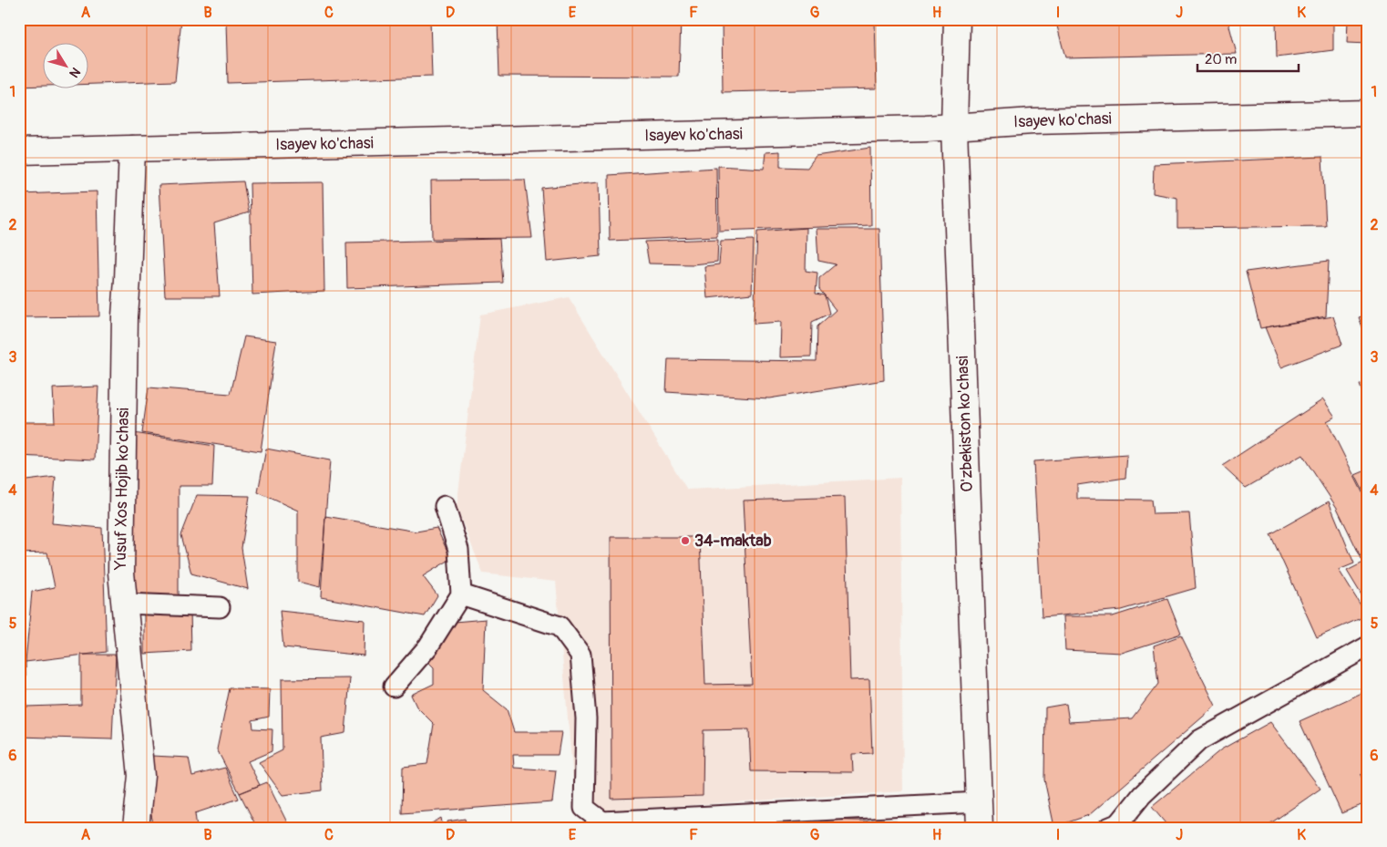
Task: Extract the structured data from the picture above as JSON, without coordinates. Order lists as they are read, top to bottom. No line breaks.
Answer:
{"streets":{"main road":["Isayev ko'chasi","O'zbekiston ko'chasi","Yusuf Xos Hojib ko'chasi"]},"crossings":[["Isayev ko'chasi","O'zbekiston ko'chasi"],["Isayev ko'chasi","Yusuf Xos Hojib ko'chasi"]],"places":["34-maktab"],"scale_bar":"20 m","north":"bottom right","grid":{"columns":["A","B","C","D","E","F","G","H","I","J","K"],"rows":["1","2","3","4","5","6"]}}
